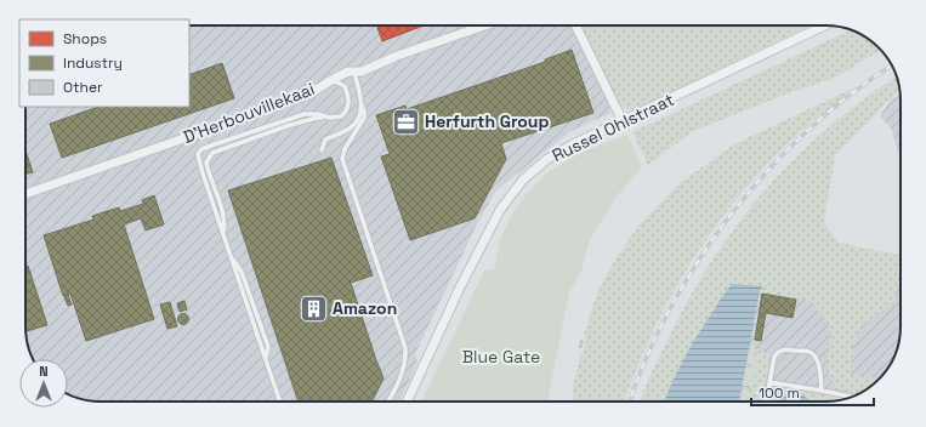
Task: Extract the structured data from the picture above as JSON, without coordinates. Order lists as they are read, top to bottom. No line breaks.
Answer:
{"streets":{"street":["D'Herbouvillekaai","Russel Ohlstraat"]},"parks":["Blue Gate"],"places":{"office":["Herfurth Group"],"building":["Amazon"]},"legend":["Shops","Industry","Other"],"scale_bar":"100 m","north":"top"}
